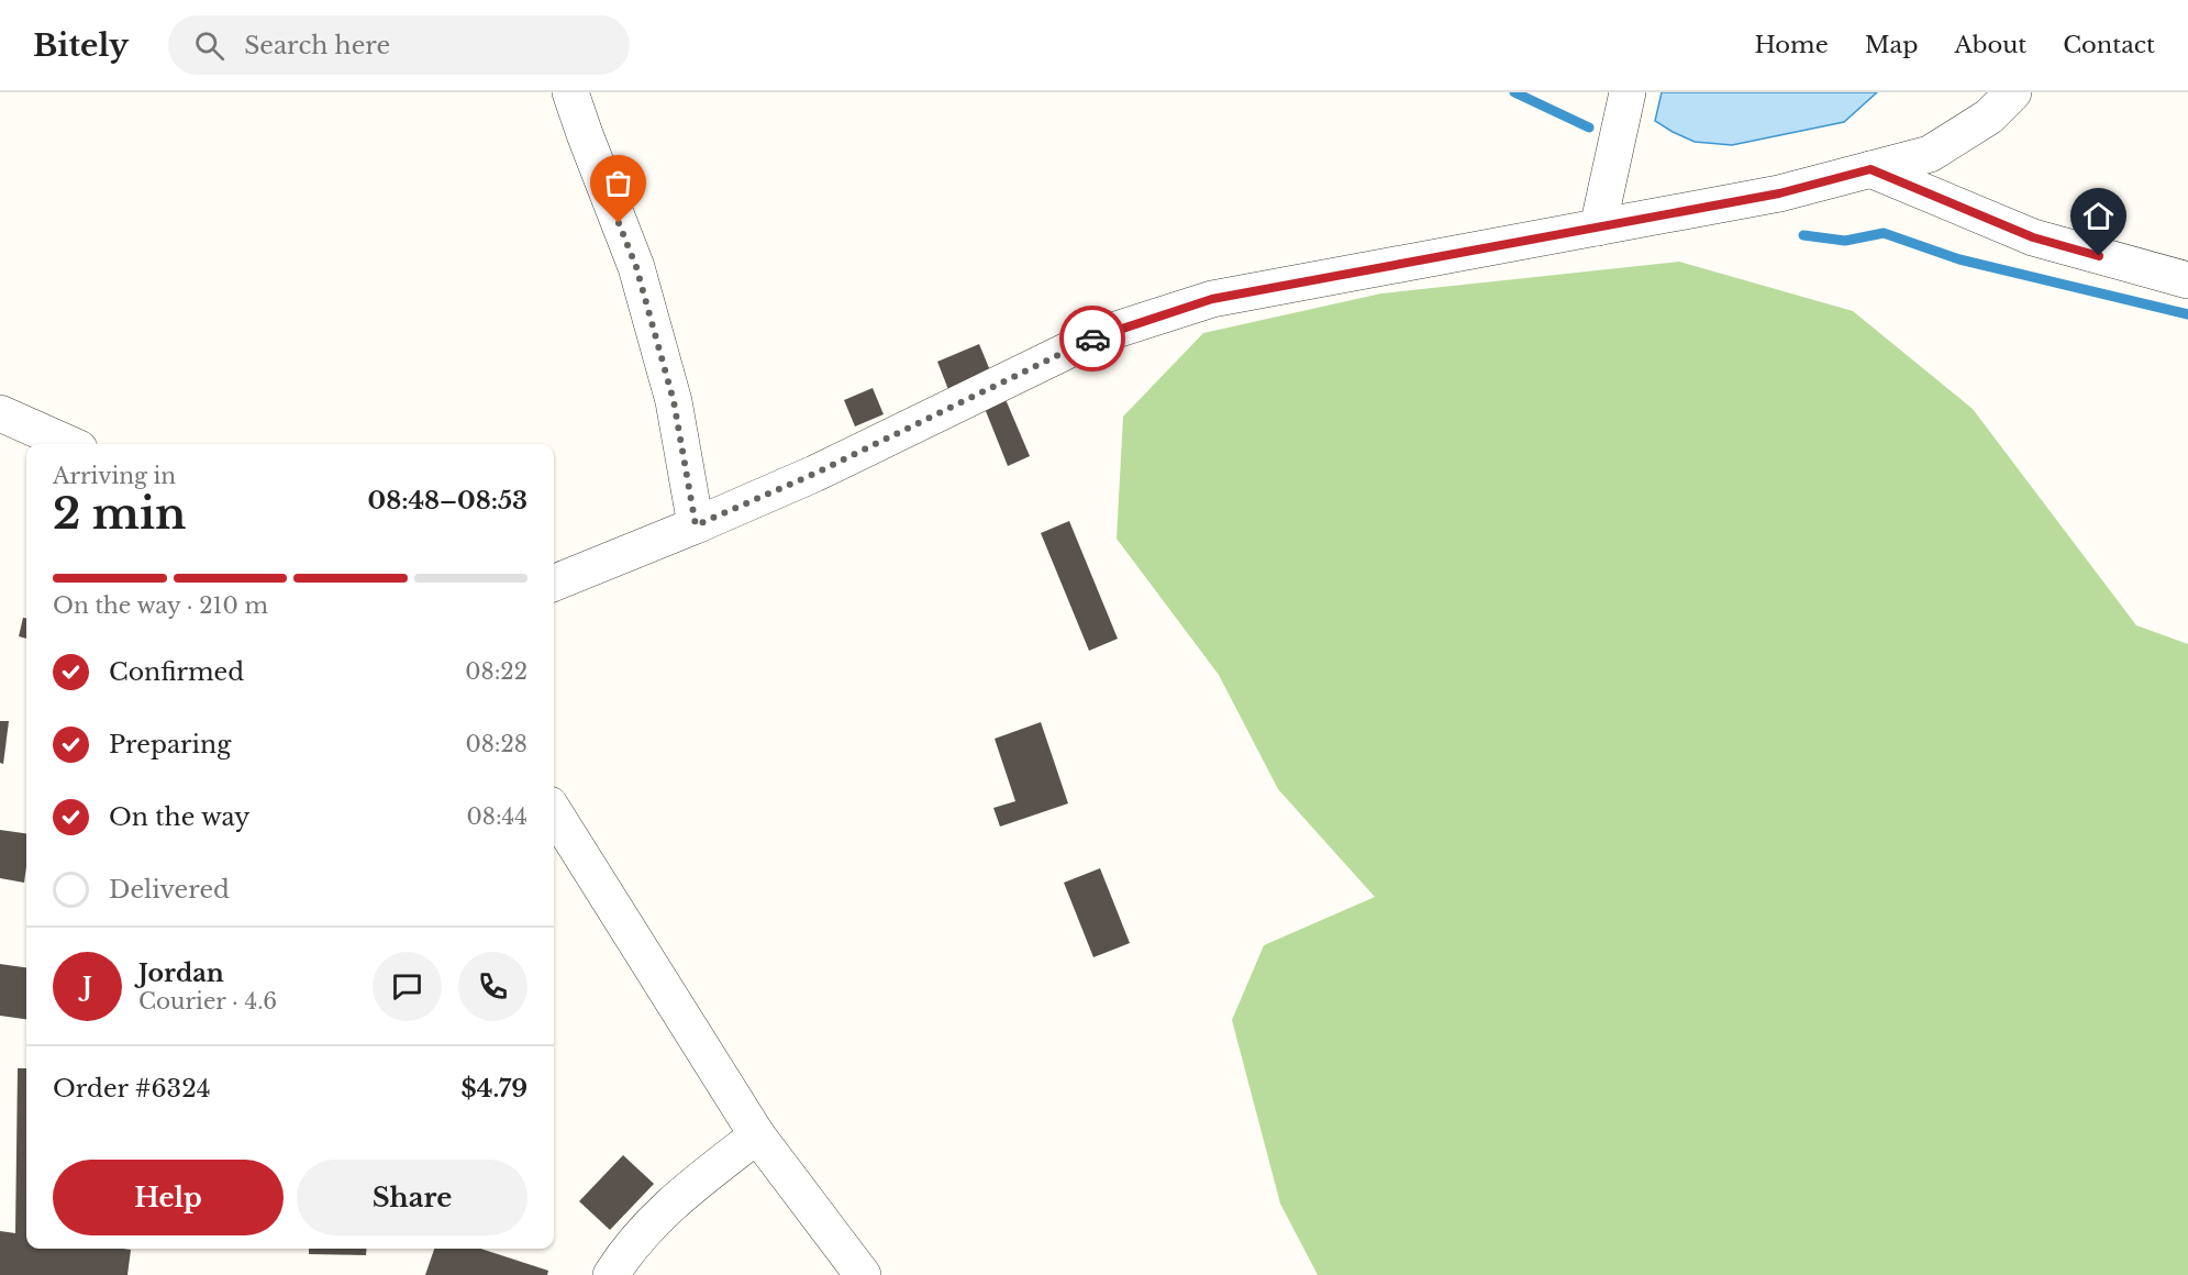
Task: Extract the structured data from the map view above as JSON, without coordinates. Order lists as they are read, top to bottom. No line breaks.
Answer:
{"page":{"header":"Bitely","search":"Search here","nav":["Home","Map","About","Contact"],"heading":["2 min","Arriving in","08:48–08:53"],"panel":["Jordan","Courier · 4.6","Order #6324","$4.79"],"bar":"On the way · 210 m","list":[["Confirmed","08:22"],["Preparing","08:28"],["On the way","08:44"],"Delivered"],"round":"J","buttons":["Help","Share"]}}
